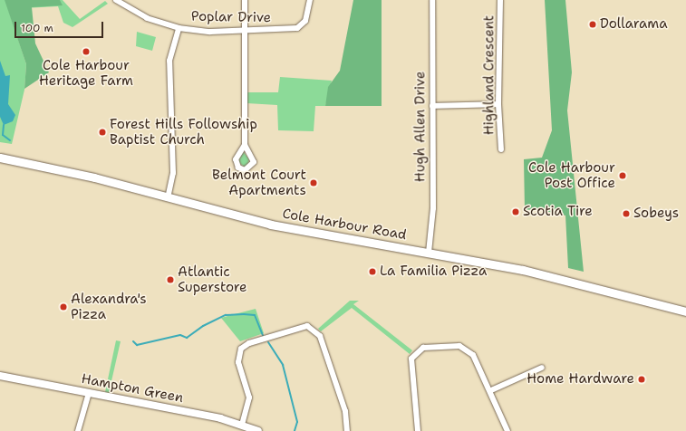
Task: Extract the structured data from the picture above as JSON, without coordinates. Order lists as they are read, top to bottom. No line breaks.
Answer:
{"streets":{"main road":["Cole Harbour Road"],"street":["Poplar Drive","Highland Crescent","Hugh Allen Drive","Hampton Green"]},"crossings":[["Hugh Allen Drive","Cole Harbour Road"]],"places":["Dollarama","Cole Harbour Heritage Farm","Forest Hills Followship Baptist Church","Cole Harbour Post Office","Belmont Court Apartments","Scotia Tire","Sobeys","La Familia Pizza","Atlantic Superstore","Alexandra's Pizza","Home Hardware"],"scale_bar":"100 m"}
